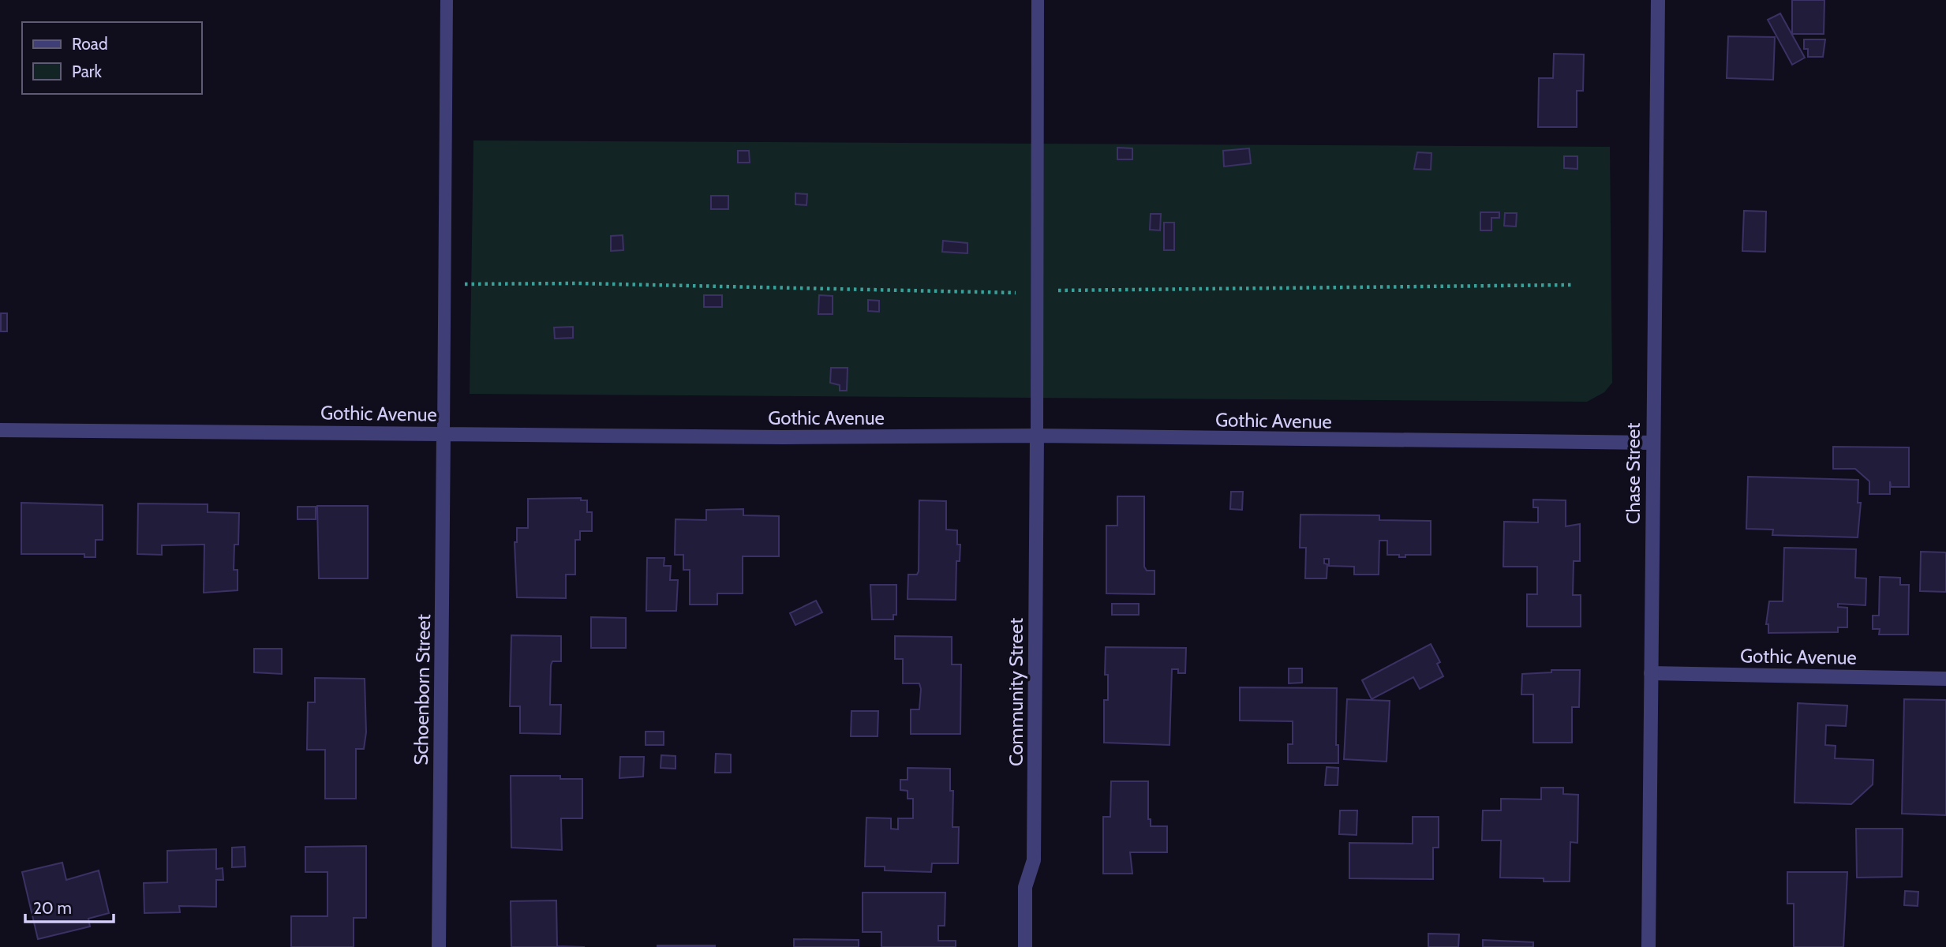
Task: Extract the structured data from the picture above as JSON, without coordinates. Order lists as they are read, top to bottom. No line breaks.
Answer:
{"streets":{"street":["Gothic Avenue","Chase Street","Schoenborn Street","Community Street"]},"crossings":[["Gothic Avenue","Chase Street"],["Gothic Avenue","Schoenborn Street"],["Gothic Avenue","Community Street"]],"legend":["Road","Park"],"scale_bar":"20 m"}
